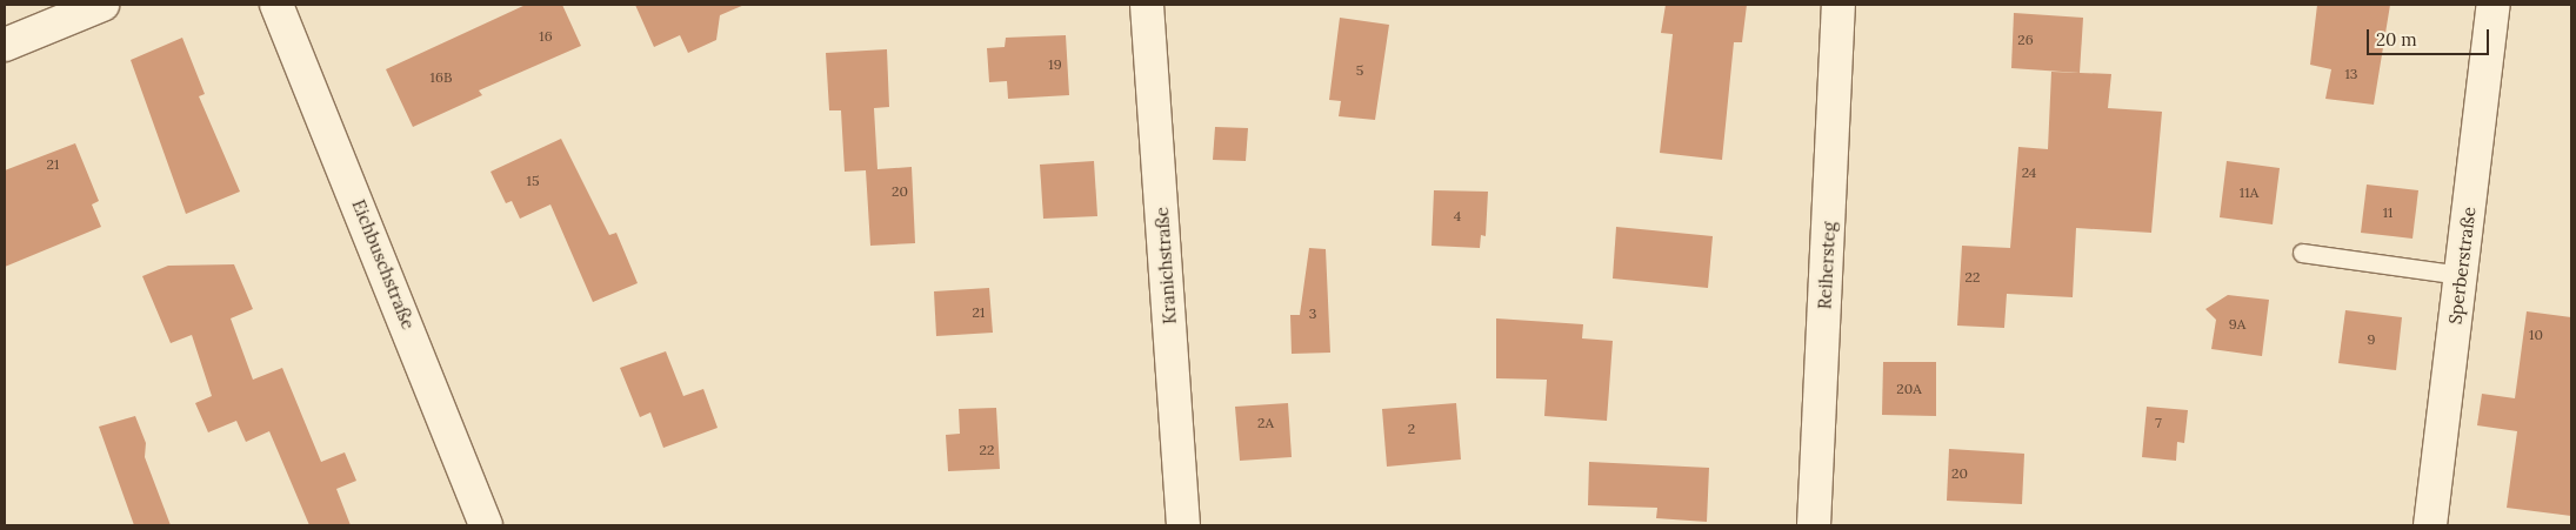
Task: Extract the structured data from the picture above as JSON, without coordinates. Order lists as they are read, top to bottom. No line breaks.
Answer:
{"streets":{"street":["Eichbuschstraße","Kranichstraße","Reihersteg","Sperberstraße"]},"house_numbers":["16","26","19","5","13","16B","21","24","15","20","11A","11","4","22","21","3","9A","10","9","20A","2A","7","2","22","20"],"scale_bar":"20 m"}
